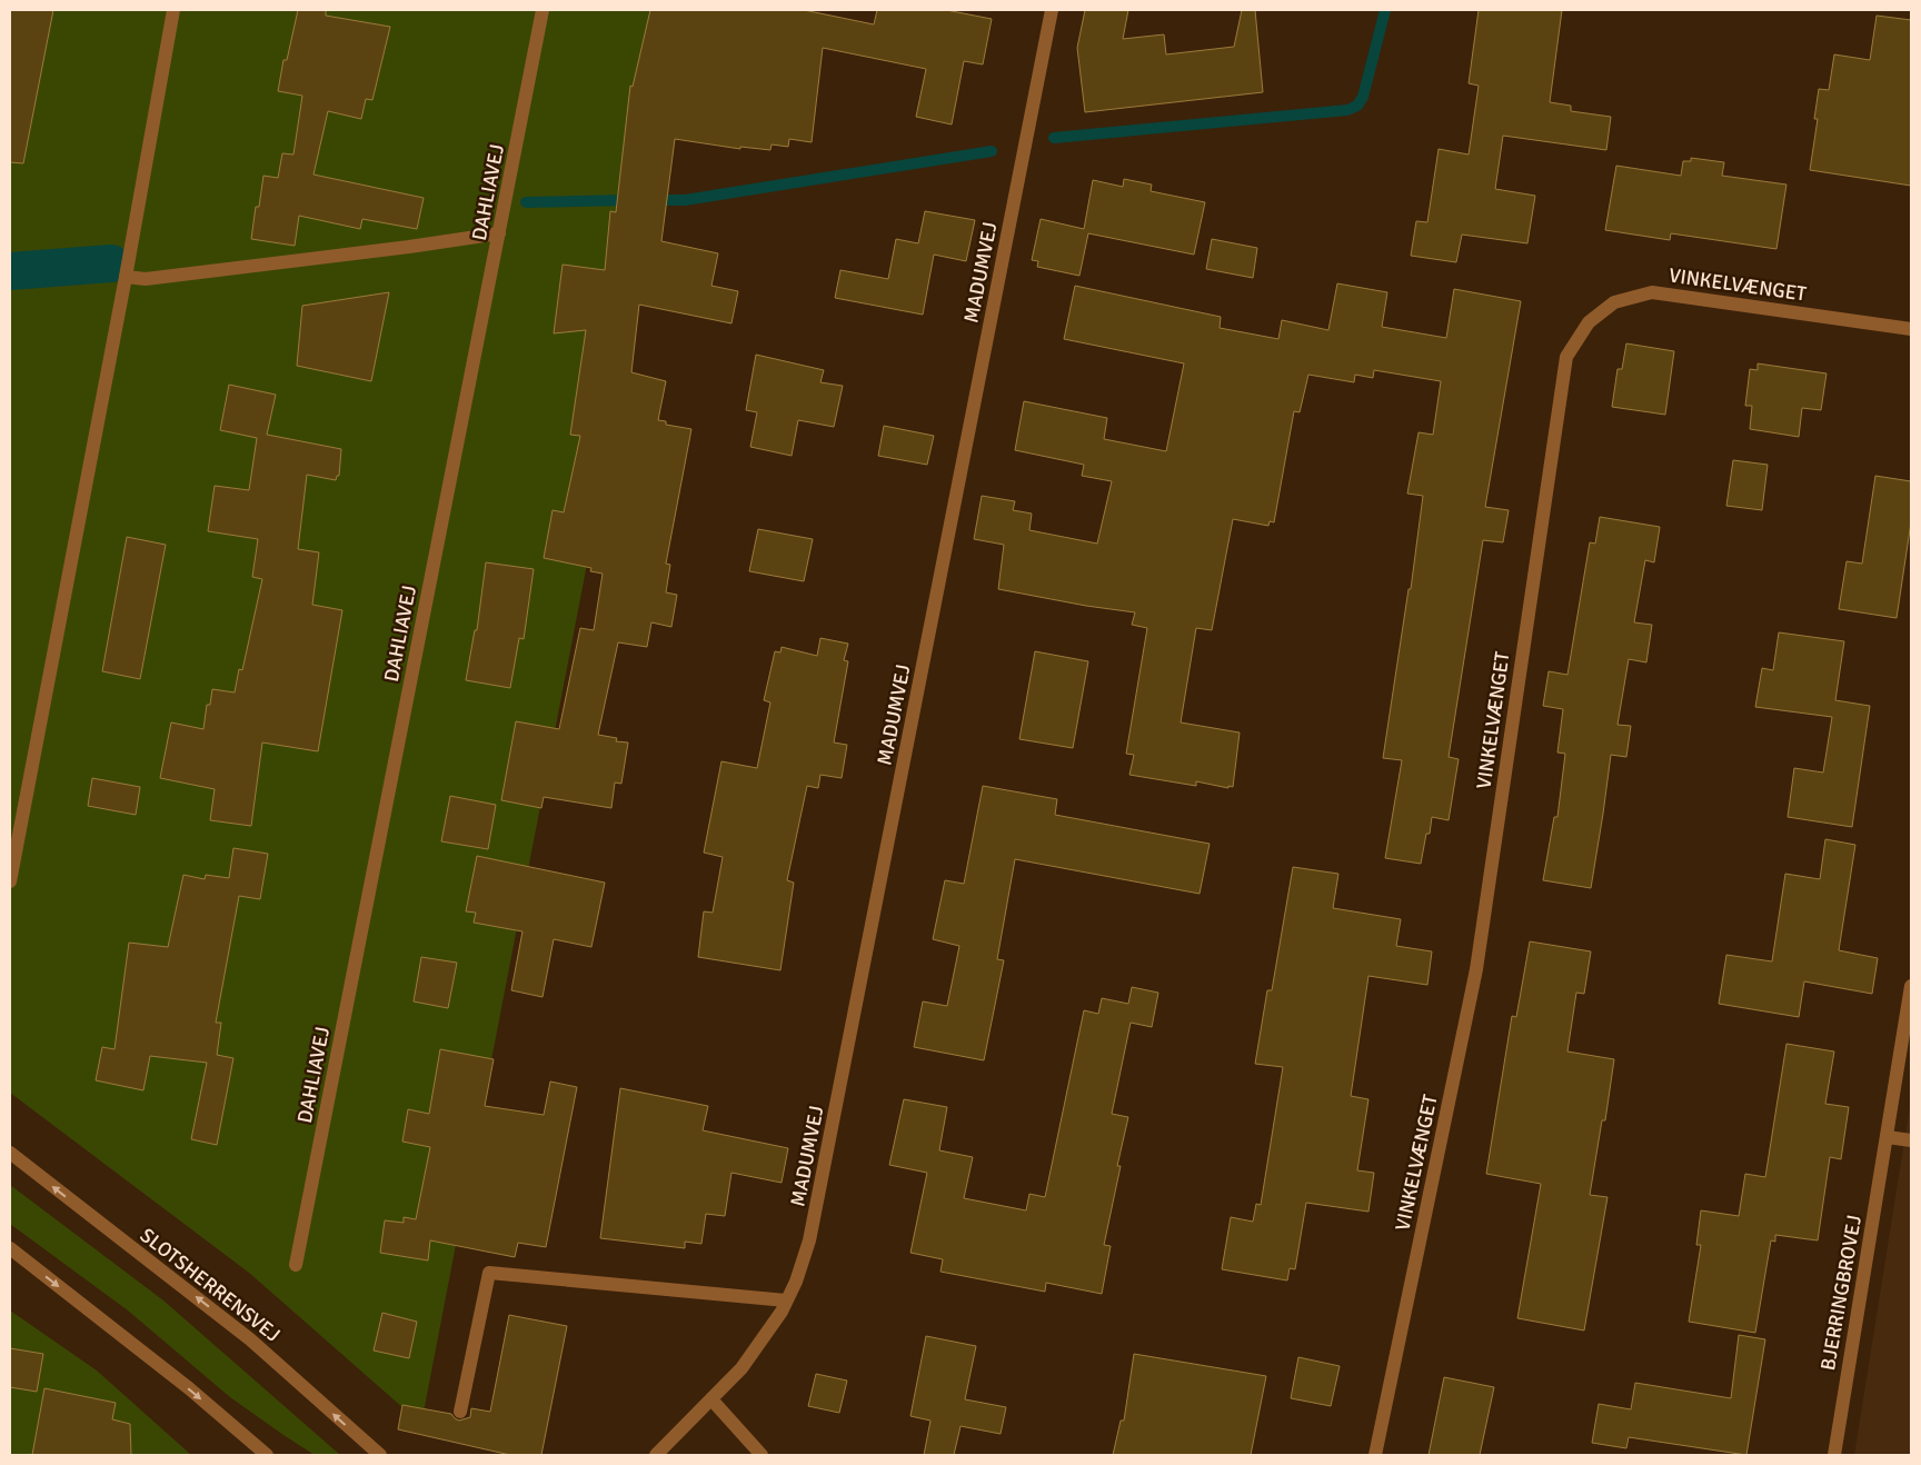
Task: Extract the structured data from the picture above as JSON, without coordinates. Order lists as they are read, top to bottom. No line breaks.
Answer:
{"streets":{"street":["DAHLIAVEJ","MADUMVEJ","VINKELVÆNGET","SLOTSHERRENSVEJ","BJERRINGBROVEJ"]}}
